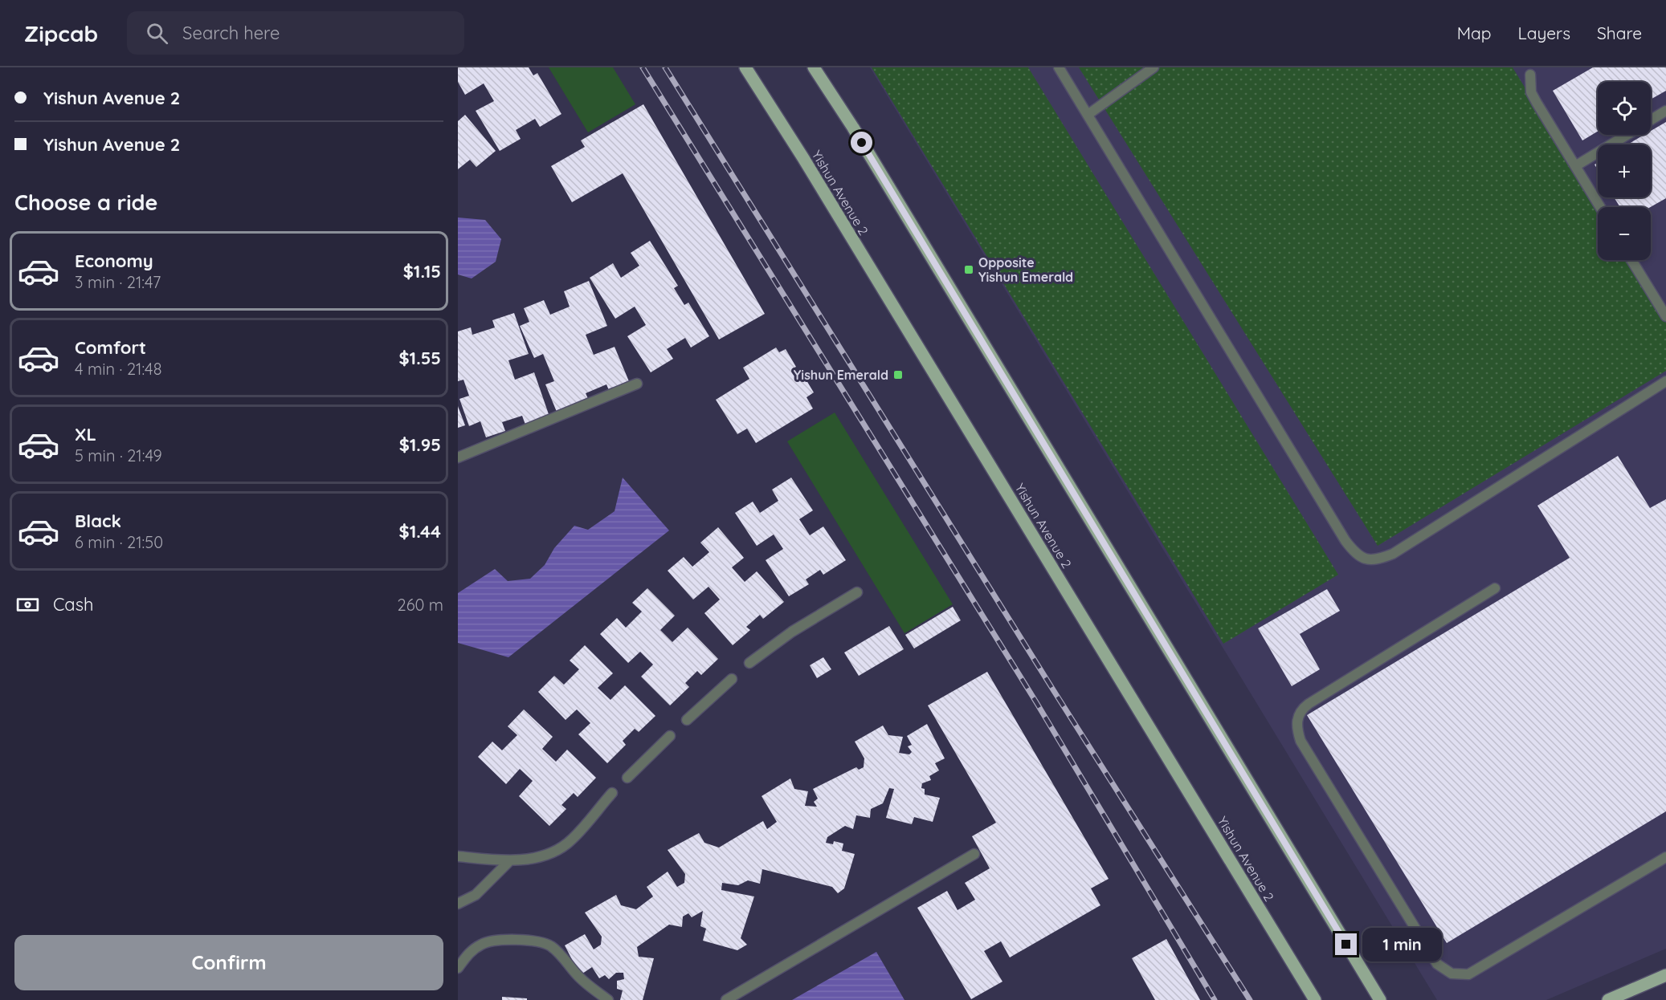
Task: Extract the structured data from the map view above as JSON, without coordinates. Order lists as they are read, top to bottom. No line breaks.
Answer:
{"streets":{"main road":["Yishun Avenue 2"]},"places":{"transit":["Opposite Yishun Emerald","Yishun Emerald"]},"page":{"header":"Zipcab","search":"Search here","nav":["Map","Layers","Share"],"banner":["Yishun Avenue 2","Yishun Avenue 2"],"map_buttons":["+","−"],"heading":"Choose a ride","list":[{"name":"Economy","note":"3 min · 21:47","value":"$1.15"},{"name":"Comfort","note":"4 min · 21:48","value":"$1.55"},{"name":"XL","note":"5 min · 21:49","value":"$1.95"},{"name":"Black","note":"6 min · 21:50","value":"$1.44"}],"pay":["Cash","260 m"],"buttons":"Confirm","bubble":"1 min"}}
